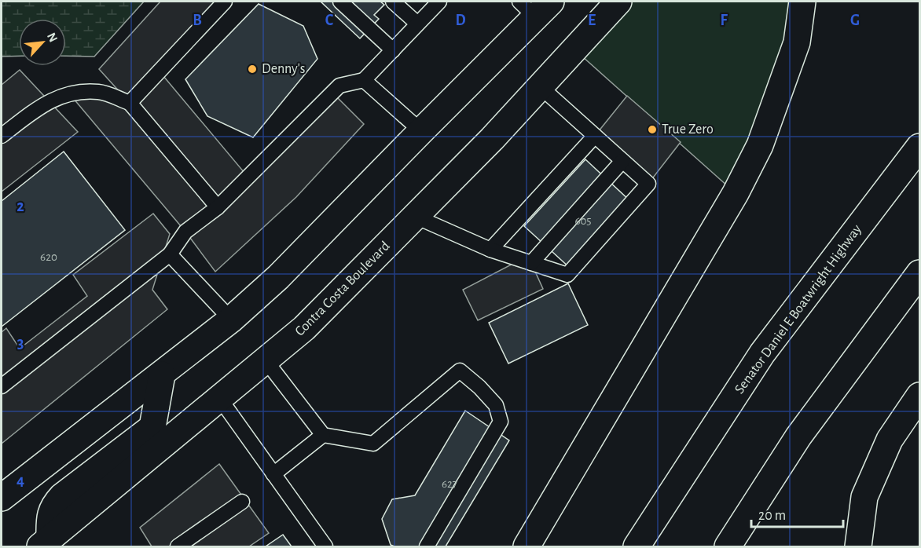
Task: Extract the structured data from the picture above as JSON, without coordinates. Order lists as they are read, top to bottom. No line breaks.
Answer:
{"streets":{"main road":["Contra Costa Boulevard","Senator Daniel E Boatwright Highway"]},"places":["Denny's","True Zero"],"house_numbers":["605","620","627"],"scale_bar":"20 m","north":"top right","grid":{"columns":["B","C","D","E","F","G"],"rows":["2","3","4"]}}
